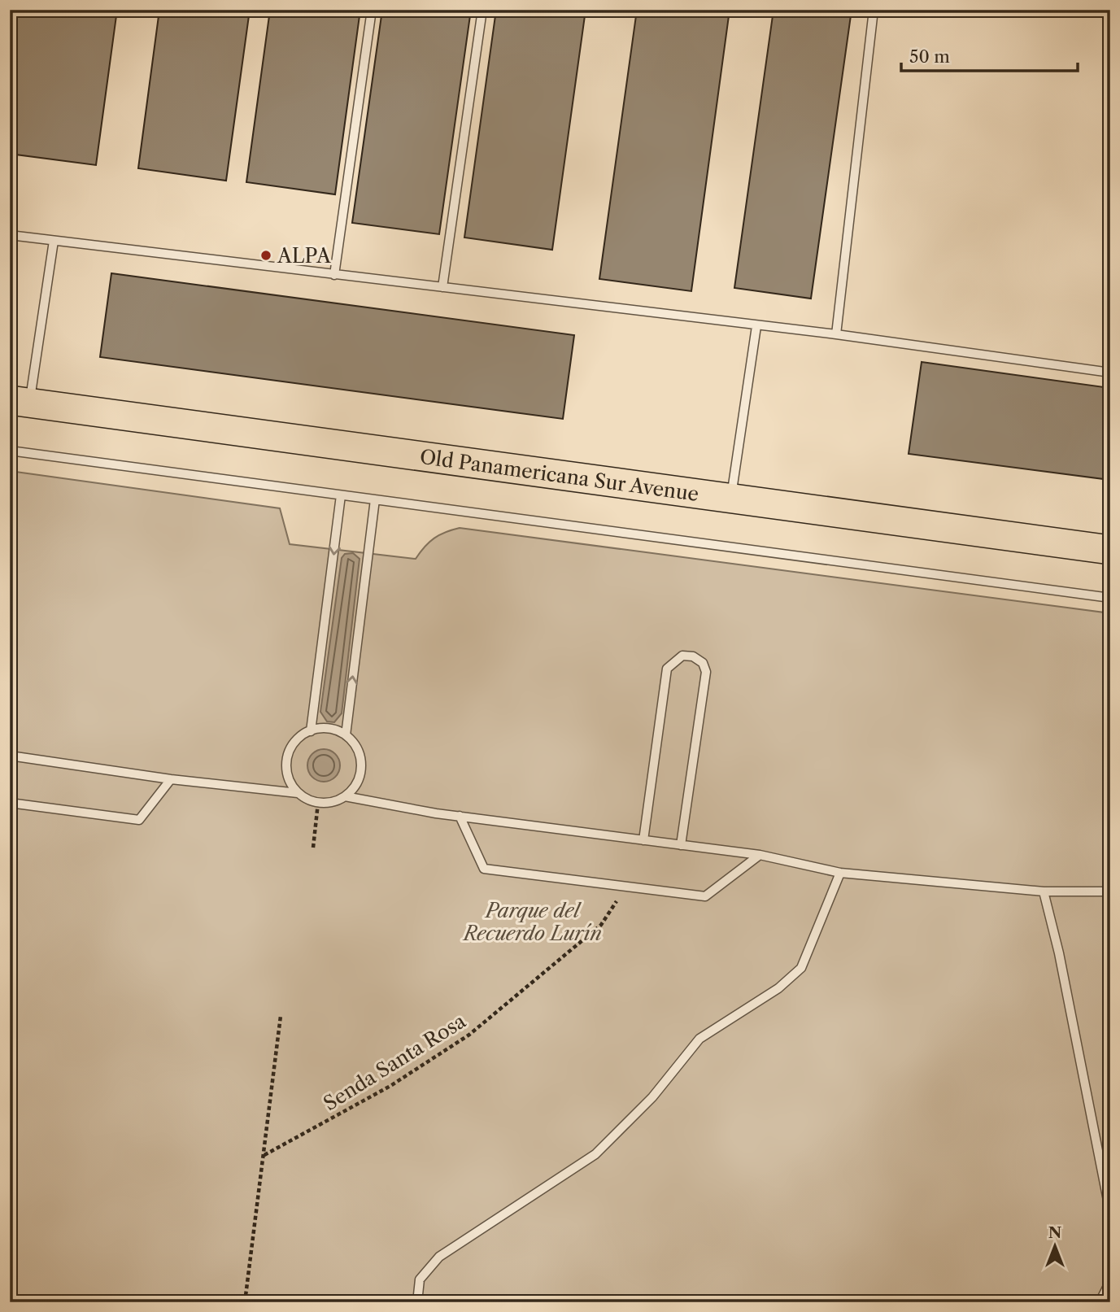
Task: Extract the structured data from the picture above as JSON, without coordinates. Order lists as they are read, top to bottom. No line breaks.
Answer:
{"streets":{"main road":["Old Panamericana Sur Avenue"],"path":["Senda Santa Rosa"]},"parks":["Parque del Recuerdo Lurín"],"places":["ALPA"],"scale_bar":"50 m","north":"top"}
